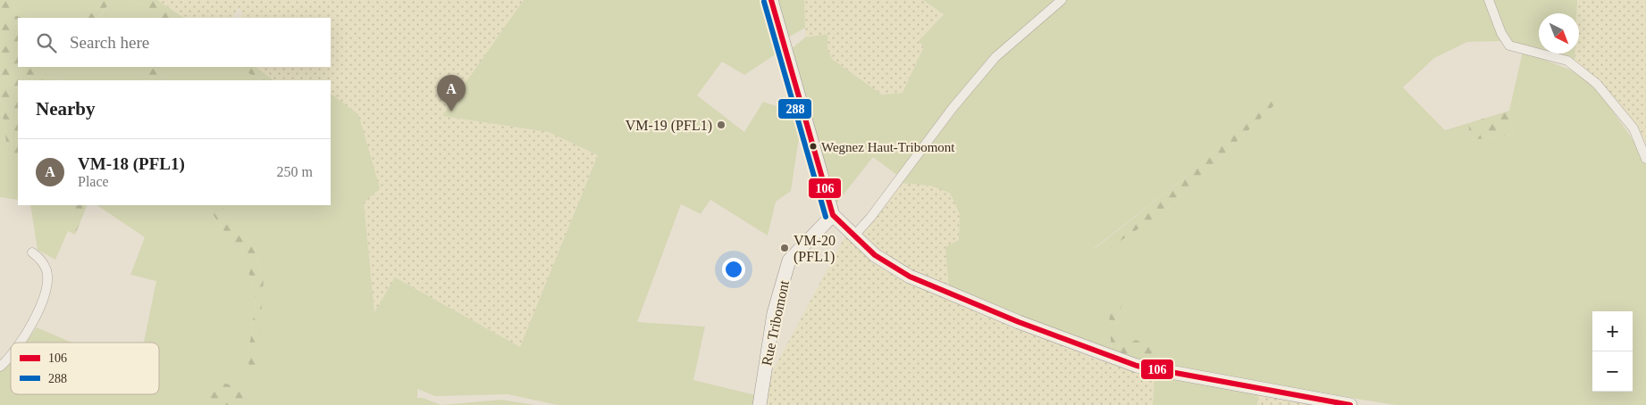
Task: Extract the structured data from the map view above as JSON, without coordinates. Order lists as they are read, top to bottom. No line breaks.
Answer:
{"streets":{"street":["Rue Tribomont"]},"places":["VM-19 (PFL1)","Wegnez Haut-Tribomont","VM-20 (PFL1)"],"lines":["transit line 106","transit line 288"],"legend":["106","288"],"north":"bottom right","page":{"search":"Search here","pins":"A","heading":"Nearby","list":[{"mark":"A","name":"VM-18 (PFL1)","note":"Place","value":"250 m"}],"map_buttons":["+","−"]}}
